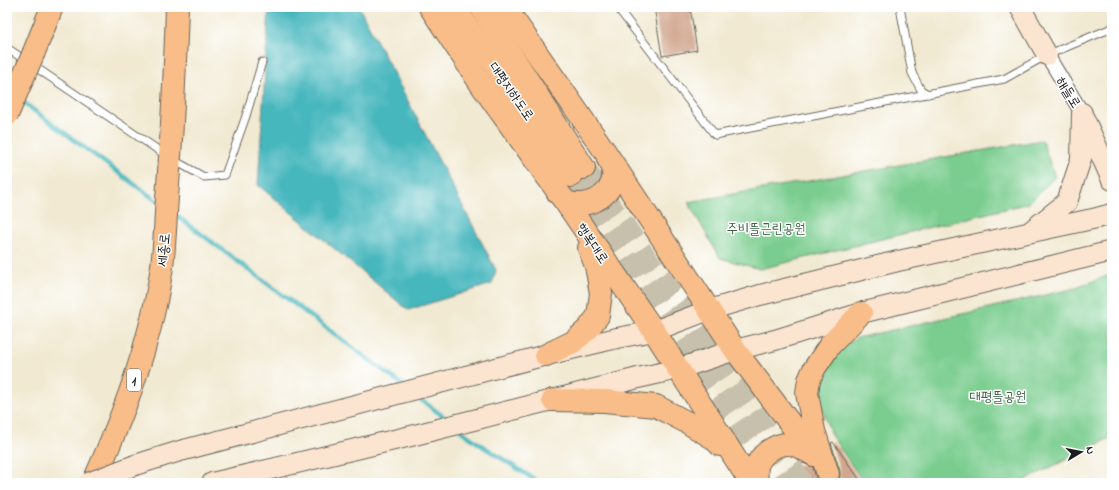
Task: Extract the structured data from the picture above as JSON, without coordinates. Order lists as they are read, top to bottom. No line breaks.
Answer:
{"streets":{"highway":["대평지하도로","행복대로","세종로","1"],"street":["해들로"]},"crossings":[["대평지하도로","행복대로"]],"parks":["주비뜰근린공원","대평뜰공원"],"north":"right"}
